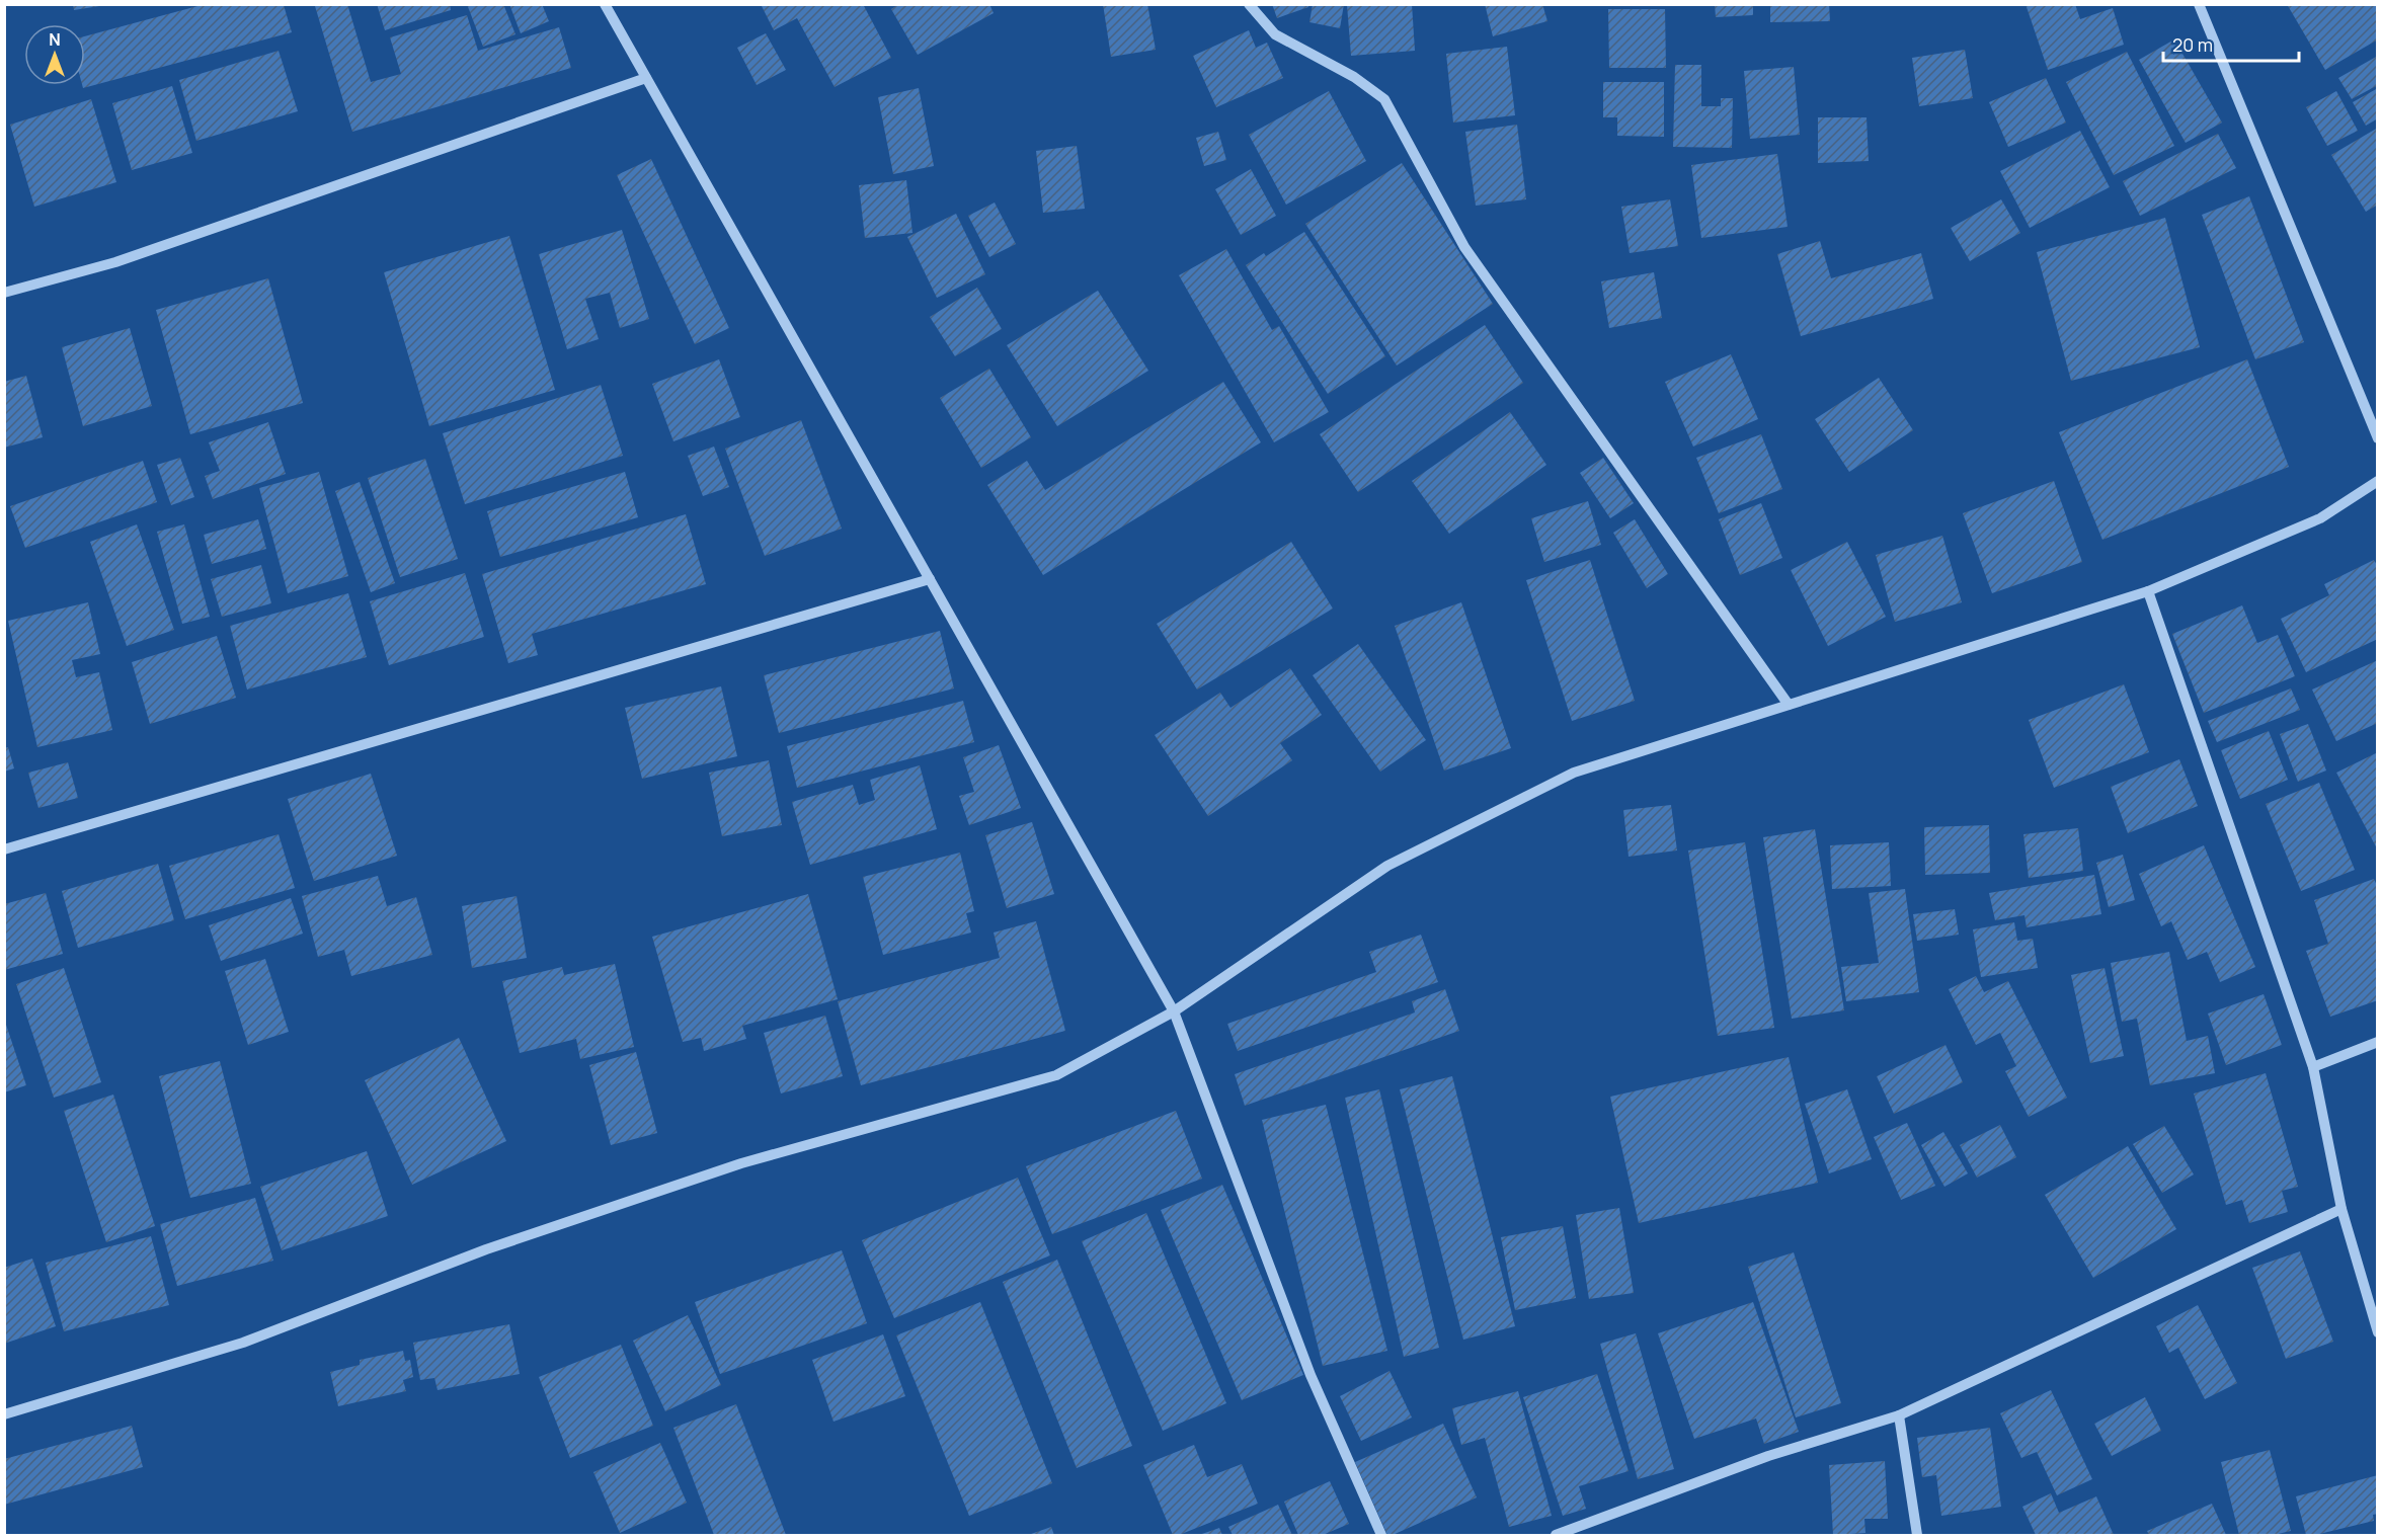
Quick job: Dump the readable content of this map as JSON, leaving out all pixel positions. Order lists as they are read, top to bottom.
{
  "scale_bar": "20 m",
  "north": "top"
}
